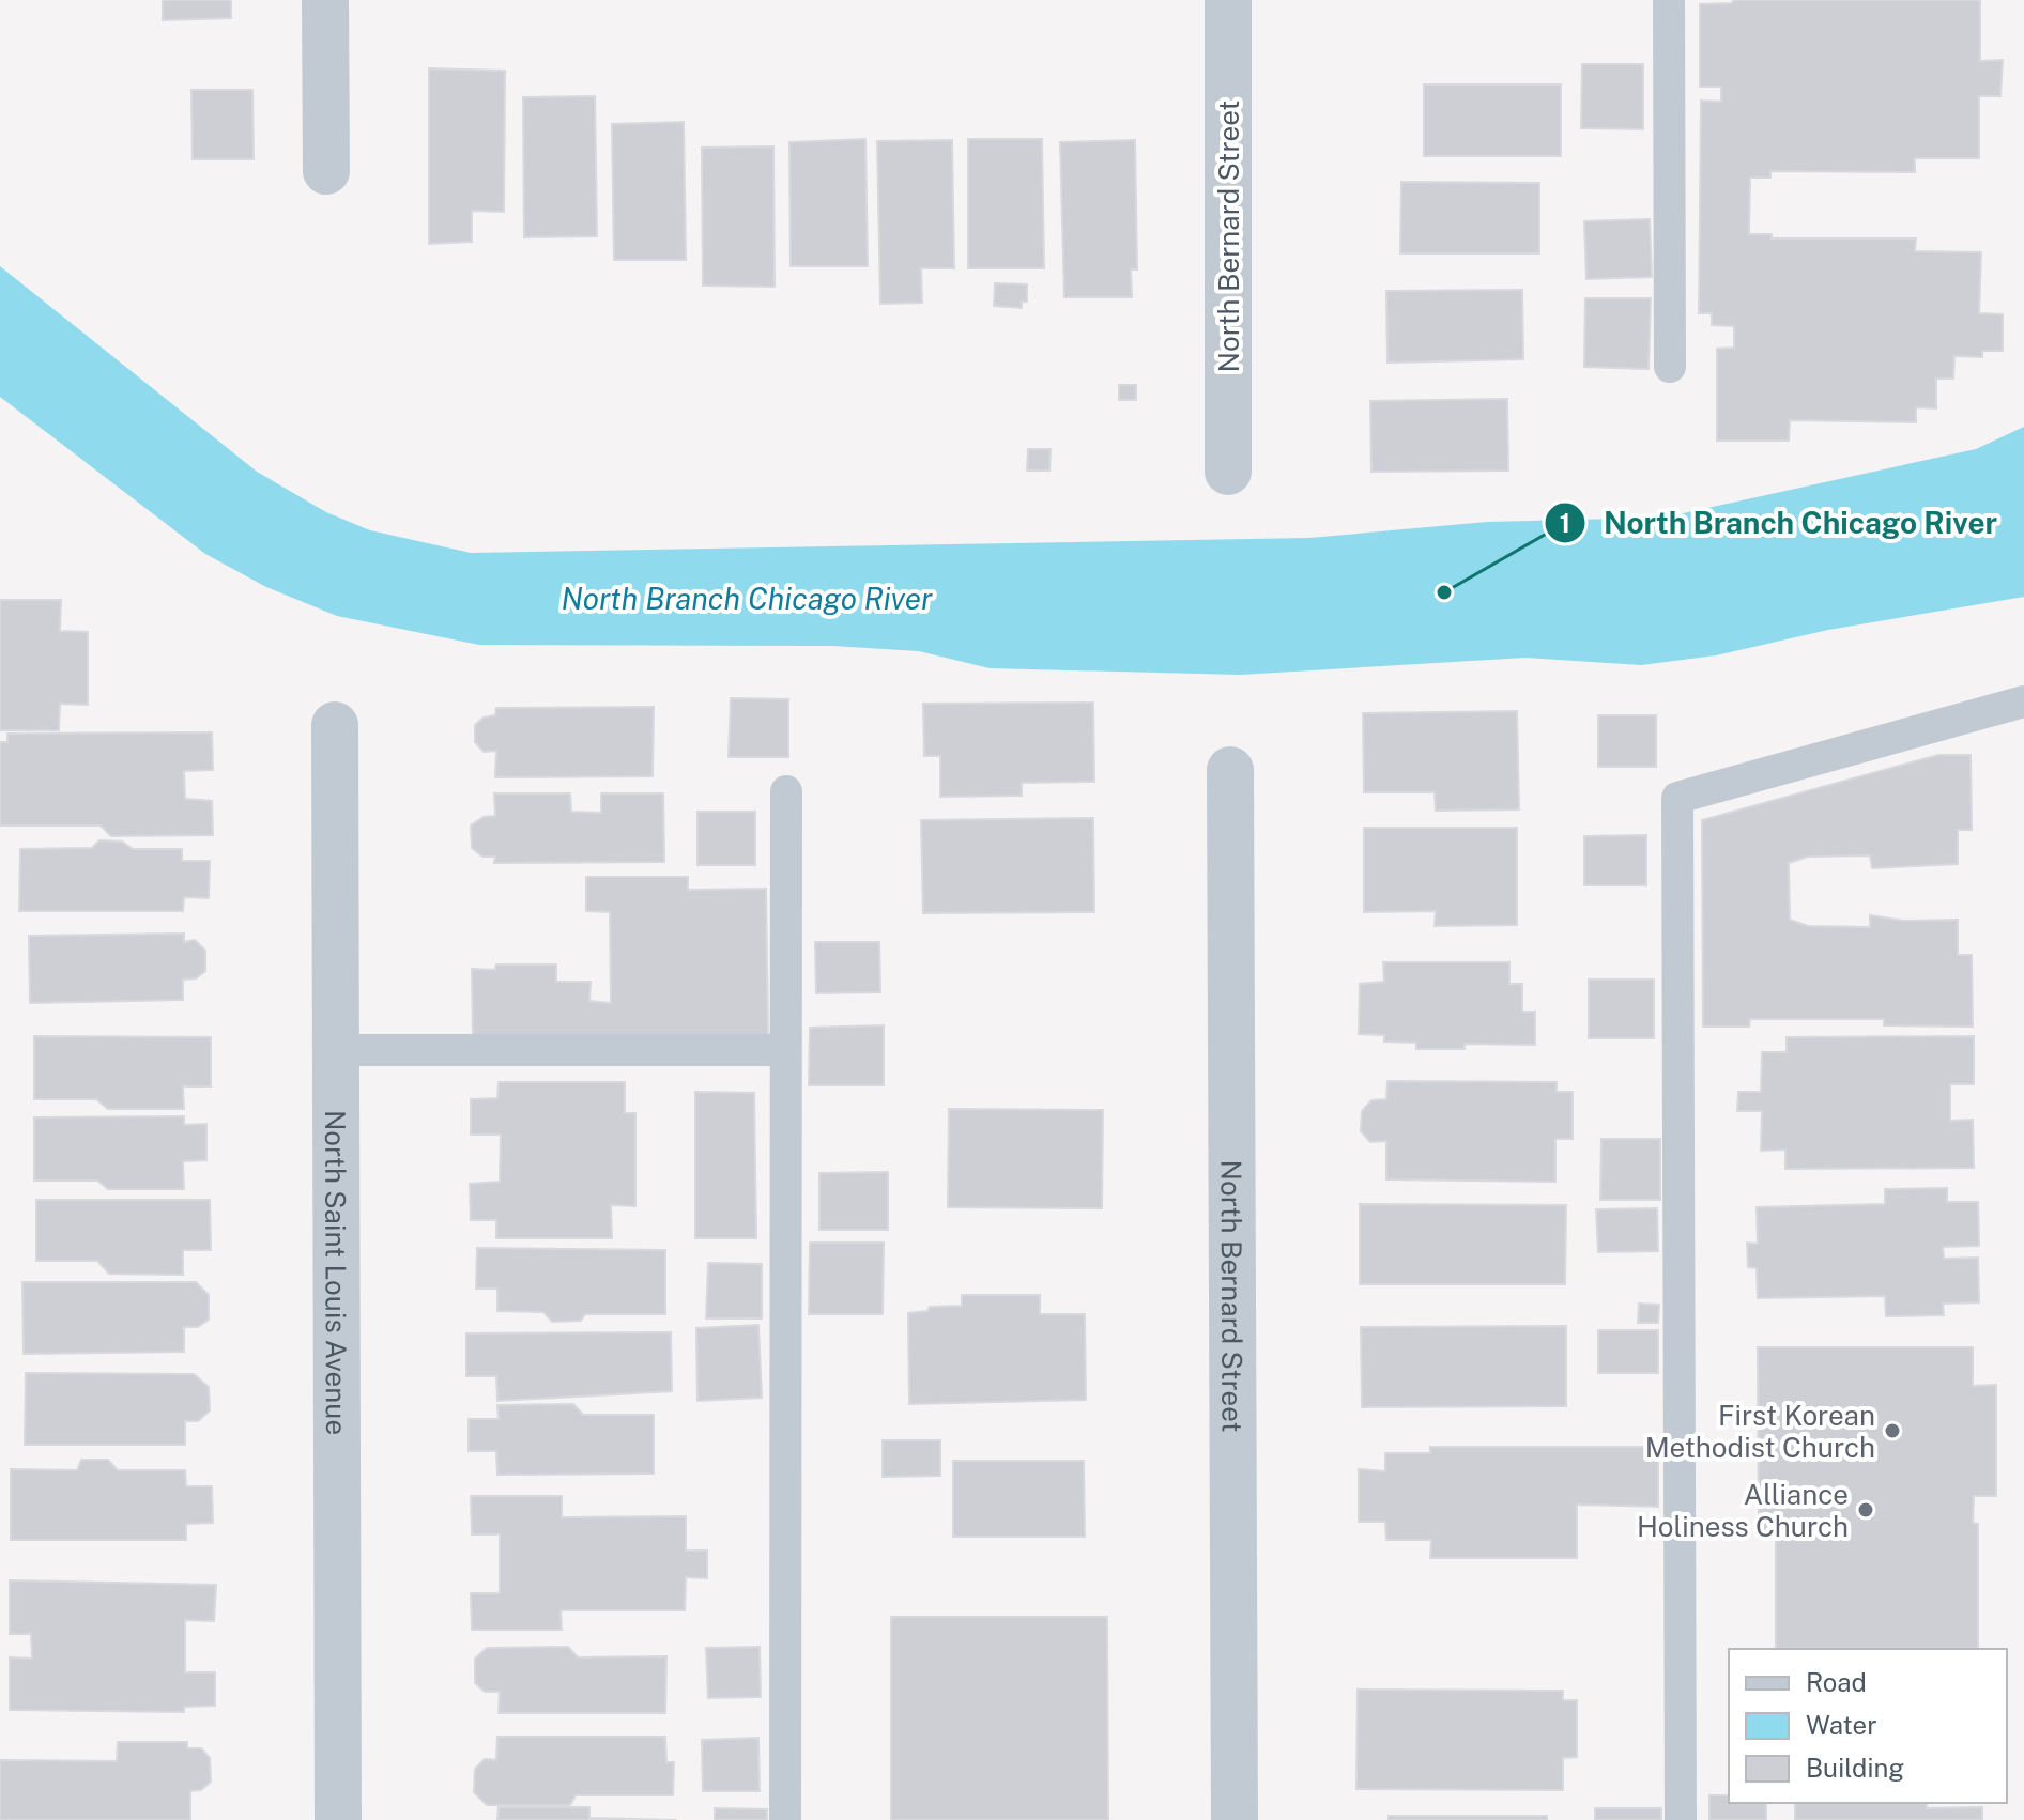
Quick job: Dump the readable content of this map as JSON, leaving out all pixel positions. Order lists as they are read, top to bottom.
{
  "streets": {
    "street": ["North Bernard Street", "North Saint Louis Avenue"]
  },
  "water": ["North Branch Chicago River"],
  "places": ["North Branch Chicago River", "First Korean Methodist Church", "Alliance Holiness Church"],
  "legend": ["Road", "Water", "Building"]
}
